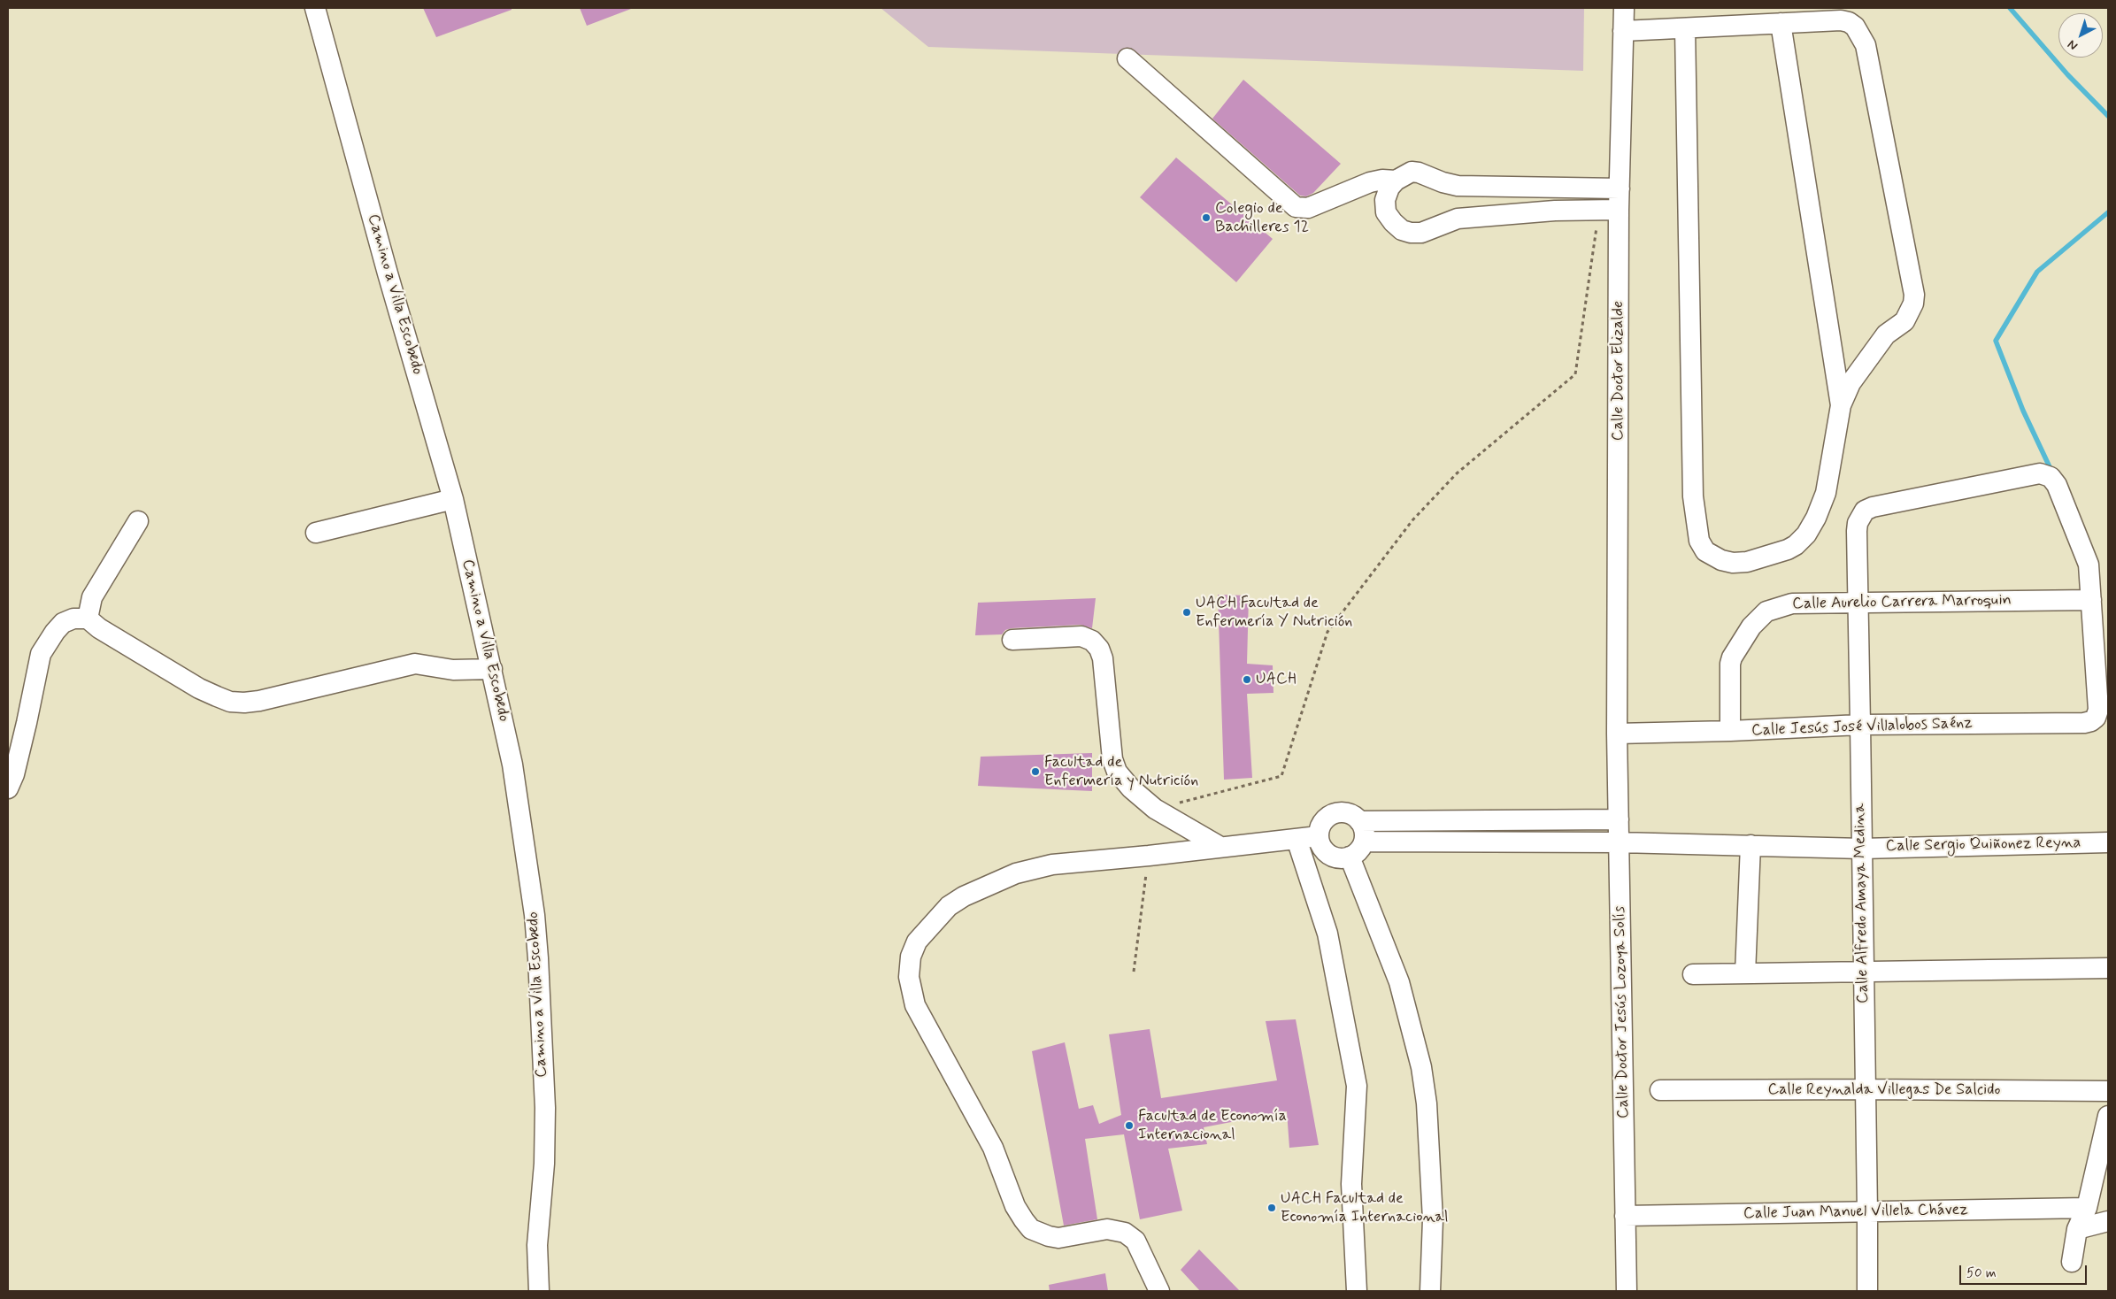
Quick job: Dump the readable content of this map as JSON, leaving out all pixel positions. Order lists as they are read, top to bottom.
{
  "streets": {
    "street": [
      "Camino a Villa Escobedo",
      "Calle Doctor Elizalde",
      "Calle Aurelio Carrera Marroquin",
      "Calle Jesús José Villalobos Saénz",
      "Calle Sergio Quiñonez Reyna",
      "Calle Alfredo Amaya Medina",
      "Calle Doctor Jesús Lozoya Solís",
      "Calle Reynalda Villegas De Salcido",
      "Calle Juan Manuel Villela Chávez"
    ]
  },
  "crossings": [
    ["Calle Doctor Elizalde", "Calle Jesús José Villalobos Saénz"],
    ["Calle Doctor Elizalde", "Calle Doctor Jesús Lozoya Solís"],
    ["Calle Aurelio Carrera Marroquin", "Calle Jesús José Villalobos Saénz"],
    ["Calle Aurelio Carrera Marroquin", "Calle Alfredo Amaya Medina"],
    ["Calle Jesús José Villalobos Saénz", "Calle Alfredo Amaya Medina"],
    ["Calle Jesús José Villalobos Saénz", "Calle Doctor Jesús Lozoya Solís"],
    ["Calle Sergio Quiñonez Reyna", "Calle Alfredo Amaya Medina"],
    ["Calle Sergio Quiñonez Reyna", "Calle Doctor Jesús Lozoya Solís"],
    ["Calle Alfredo Amaya Medina", "Calle Reynalda Villegas De Salcido"],
    ["Calle Alfredo Amaya Medina", "Calle Juan Manuel Villela Chávez"],
    ["Calle Doctor Jesús Lozoya Solís", "Calle Juan Manuel Villela Chávez"]
  ],
  "places": [
    "Colegio de Bachilleres 12",
    "UACH Facultad de Enfermería Y Nutrición",
    "UACH",
    "Facultad de Enfermería y Nutrición",
    "Facultad de Economía Internacional",
    "UACH Facultad de Economía Internacional"
  ],
  "scale_bar": "50 m",
  "north": "bottom left"
}
